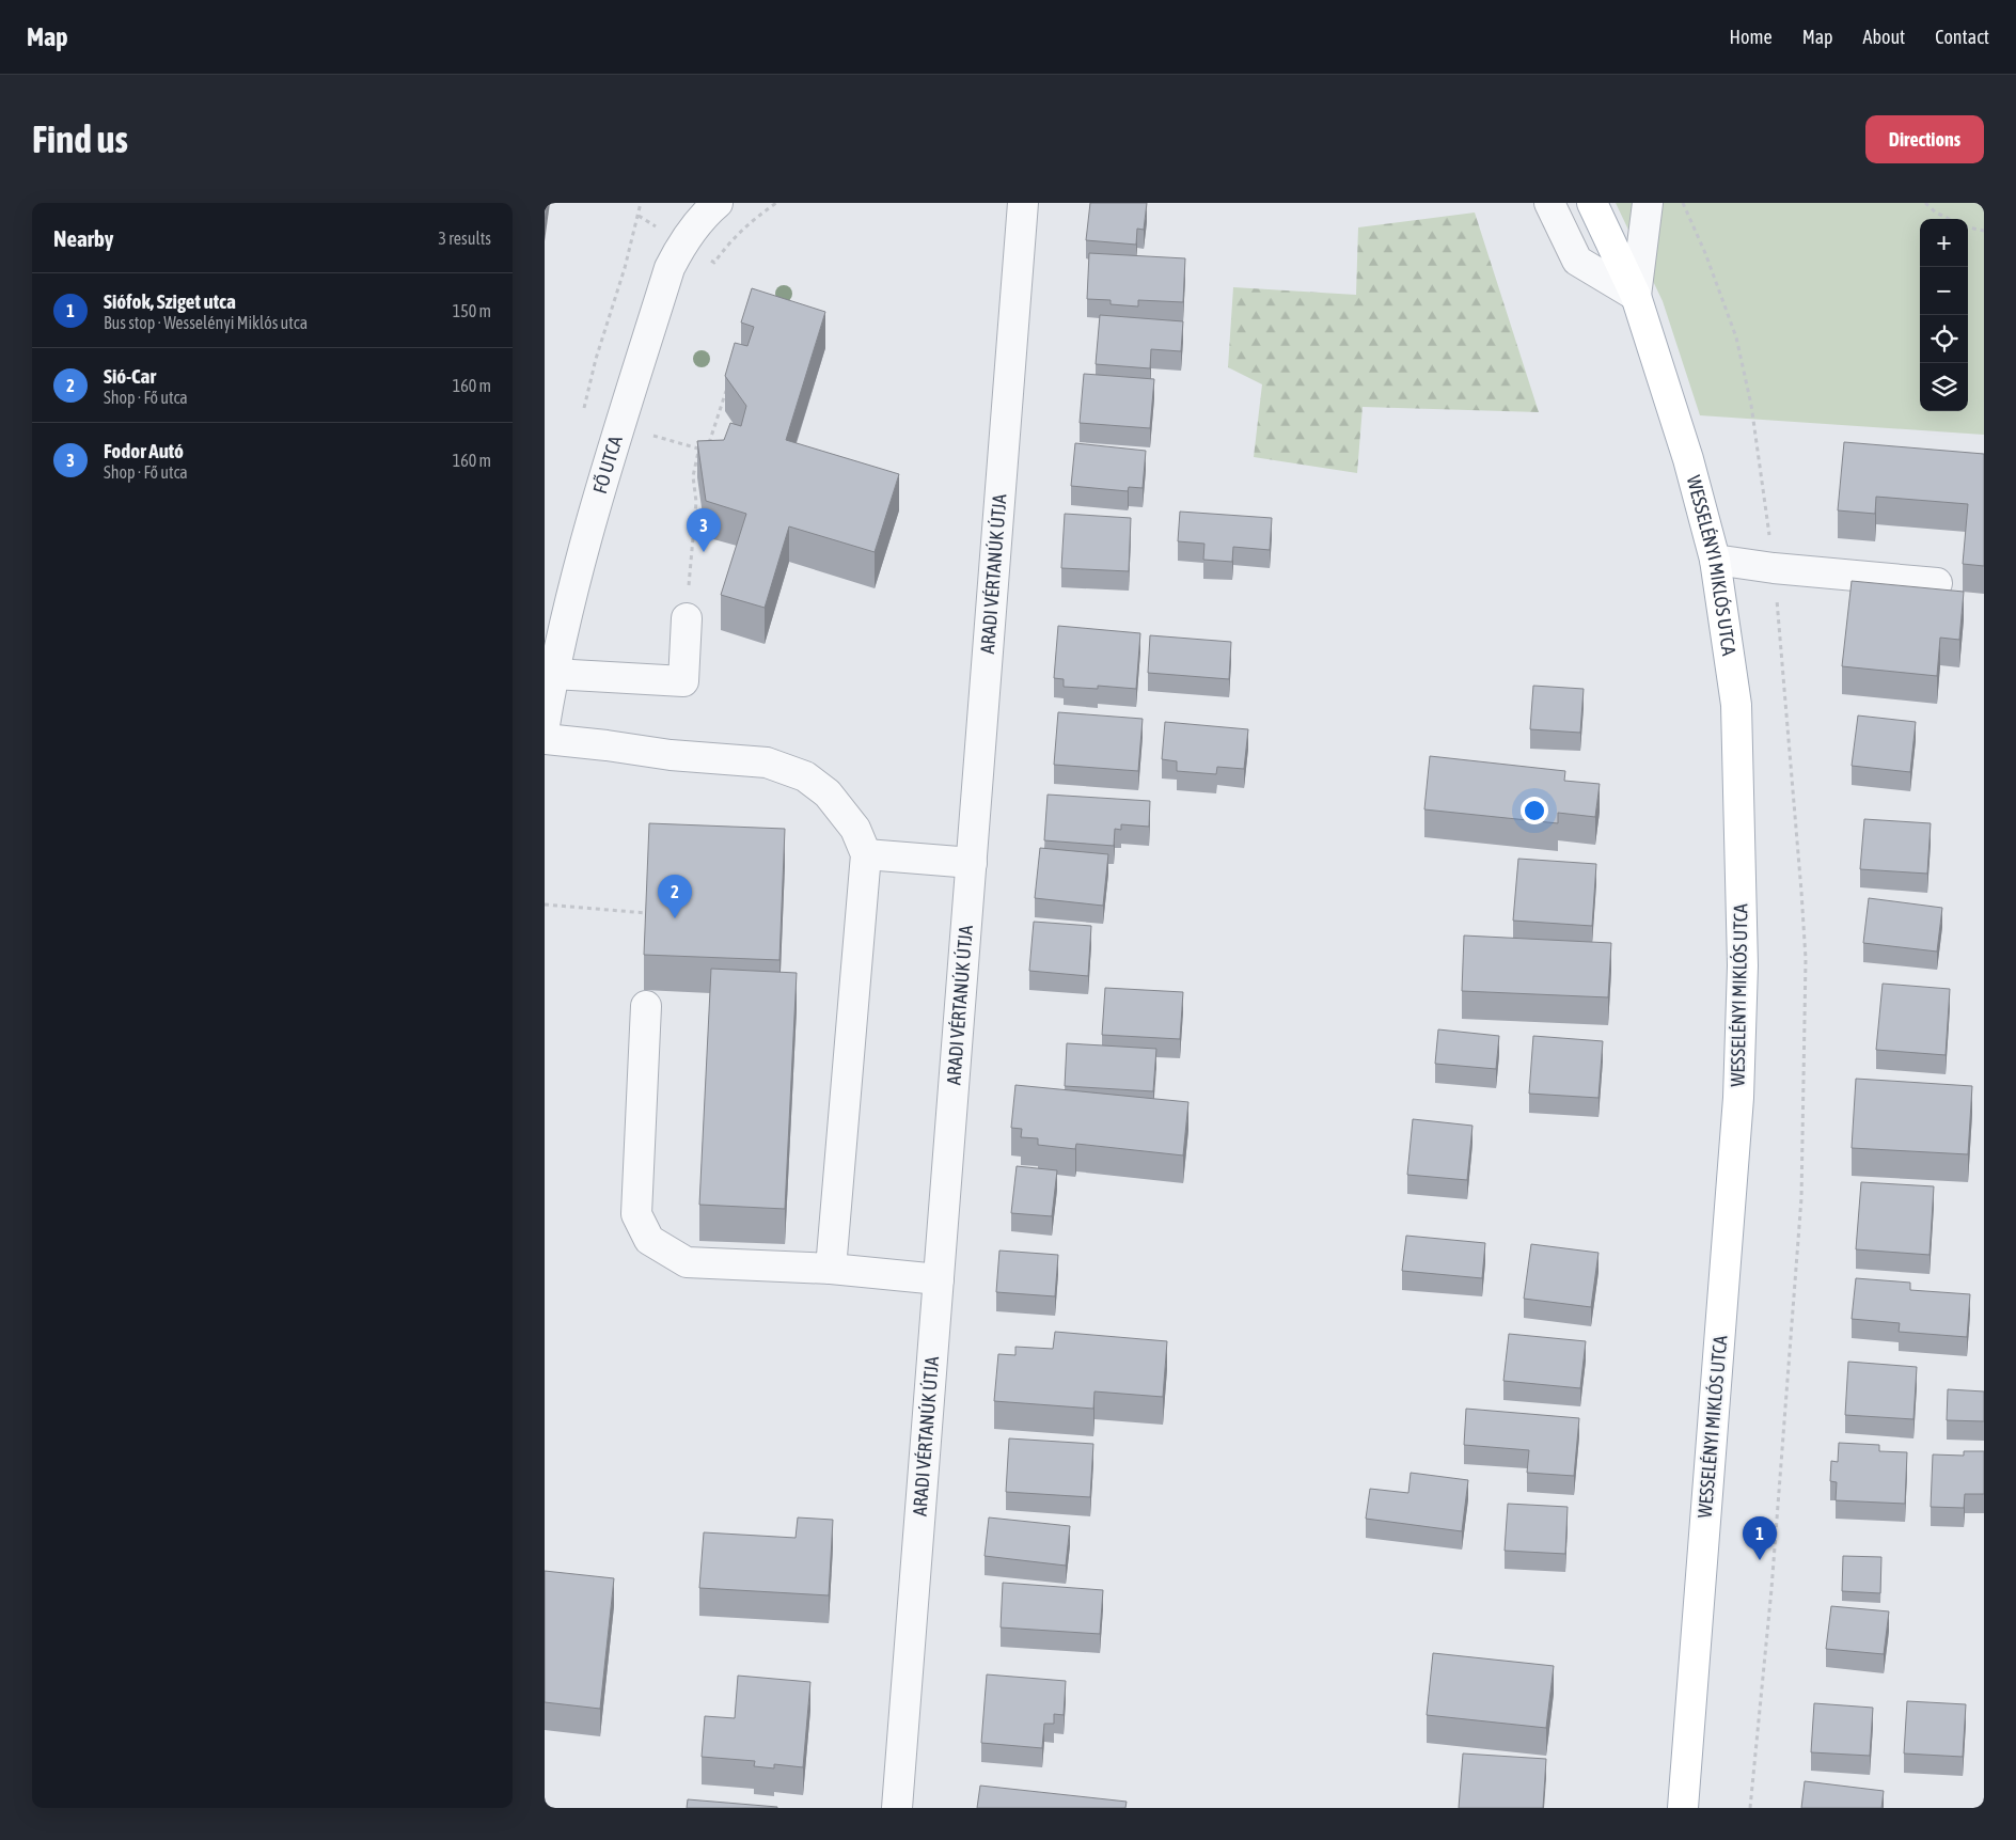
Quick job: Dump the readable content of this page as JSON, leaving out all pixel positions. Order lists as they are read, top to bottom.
{
  "streets": {
    "main road": ["WESSELÉNYI MIKLÓS UTCA"],
    "street": ["FŐ UTCA", "ARADI VÉRTANÚK ÚTJA"]
  },
  "page": {
    "header": "Map",
    "nav": [
      "Home",
      "Map",
      "About",
      "Contact"
    ],
    "buttons": "Directions",
    "title": "Find us",
    "heading": ["Nearby", "3 results"],
    "map_buttons": ["+", "−"],
    "list": [
      {
        "mark": "1",
        "name": "Siófok, Sziget utca",
        "note": "Bus stop · Wesselényi Miklós utca",
        "value": "150 m"
      },
      {
        "mark": "2",
        "name": "Sió-Car",
        "note": "Shop · Fő utca",
        "value": "160 m"
      },
      {
        "mark": "3",
        "name": "Fodor Autó",
        "note": "Shop · Fő utca",
        "value": "160 m"
      }
    ],
    "pins": ["3", "2", "1"]
  }
}
